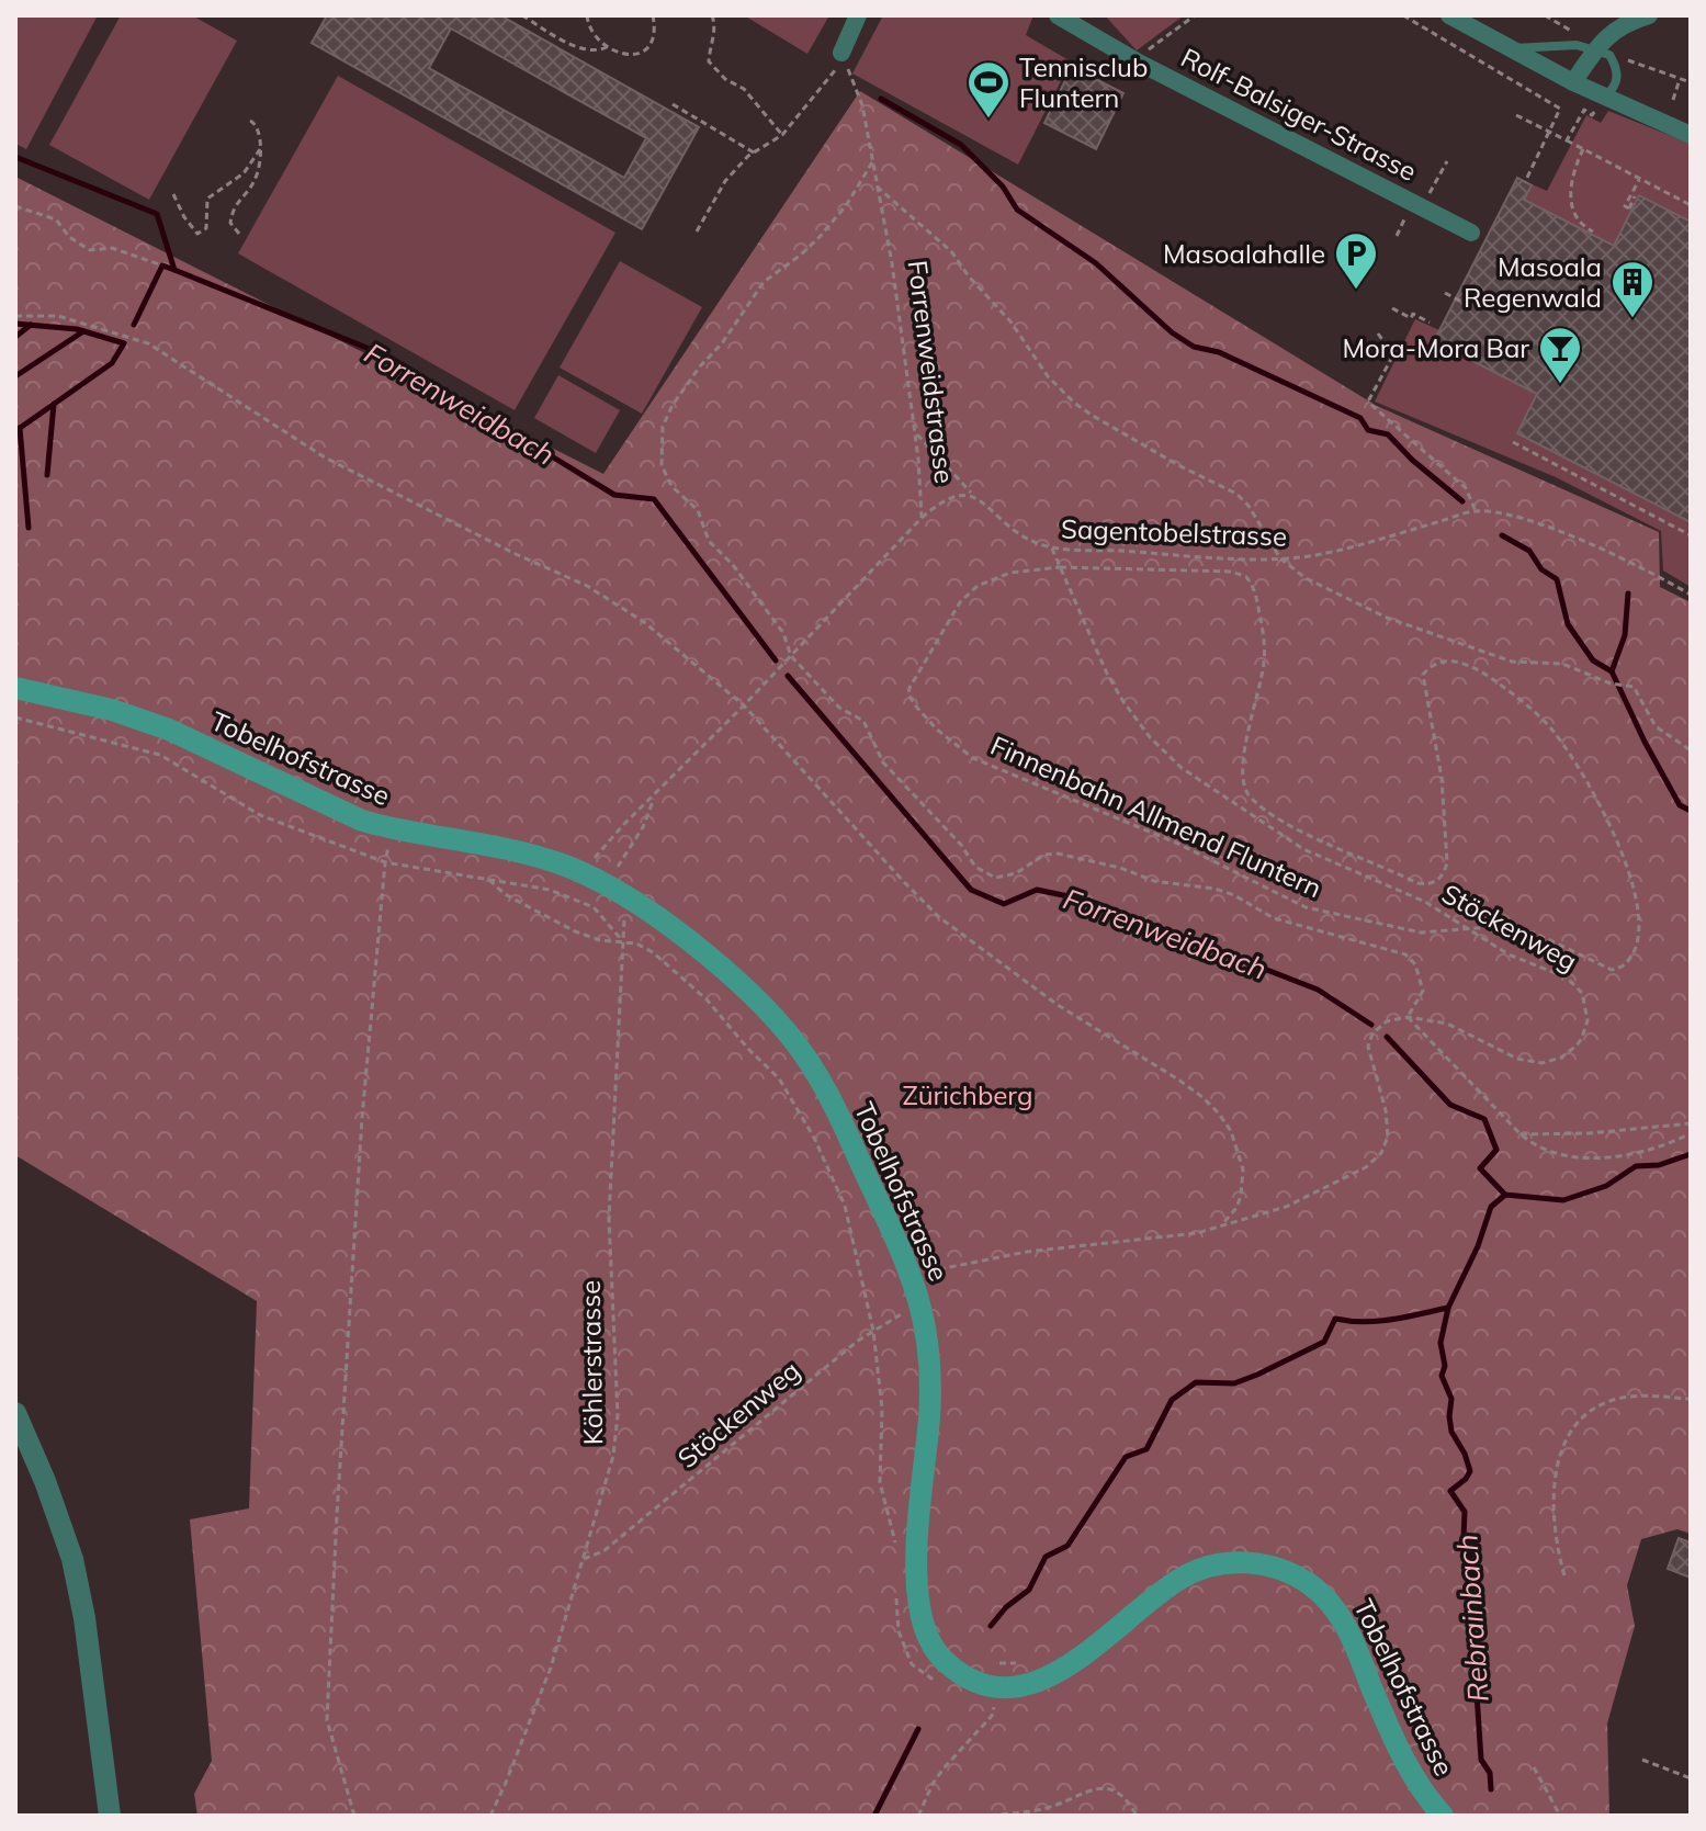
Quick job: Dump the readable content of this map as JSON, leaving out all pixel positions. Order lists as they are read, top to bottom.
{
  "streets": {
    "main road": ["Tobelhofstrasse"],
    "street": ["Rolf-Balsiger-Strasse"],
    "path": [
      "Forrenweidstrasse",
      "Sagentobelstrasse",
      "Finnenbahn Allmend Fluntern",
      "Stöckenweg",
      "Köhlerstrasse"
    ]
  },
  "crossings": [
    ["Forrenweidstrasse", "Sagentobelstrasse"],
    ["Forrenweidstrasse", "Tobelhofstrasse"],
    ["Sagentobelstrasse", "Stöckenweg"],
    ["Tobelhofstrasse", "Stöckenweg"],
    ["Finnenbahn Allmend Fluntern", "Stöckenweg"],
    ["Stöckenweg", "Köhlerstrasse"]
  ],
  "water": ["Forrenweidbach", "Rebrainbach"],
  "parks": ["Zürichberg"],
  "places": {
    "sports": ["Tennisclub Fluntern"],
    "parking": ["Masoalahalle"],
    "building": ["Masoala Regenwald"],
    "bar": ["Mora-Mora Bar"]
  }
}
